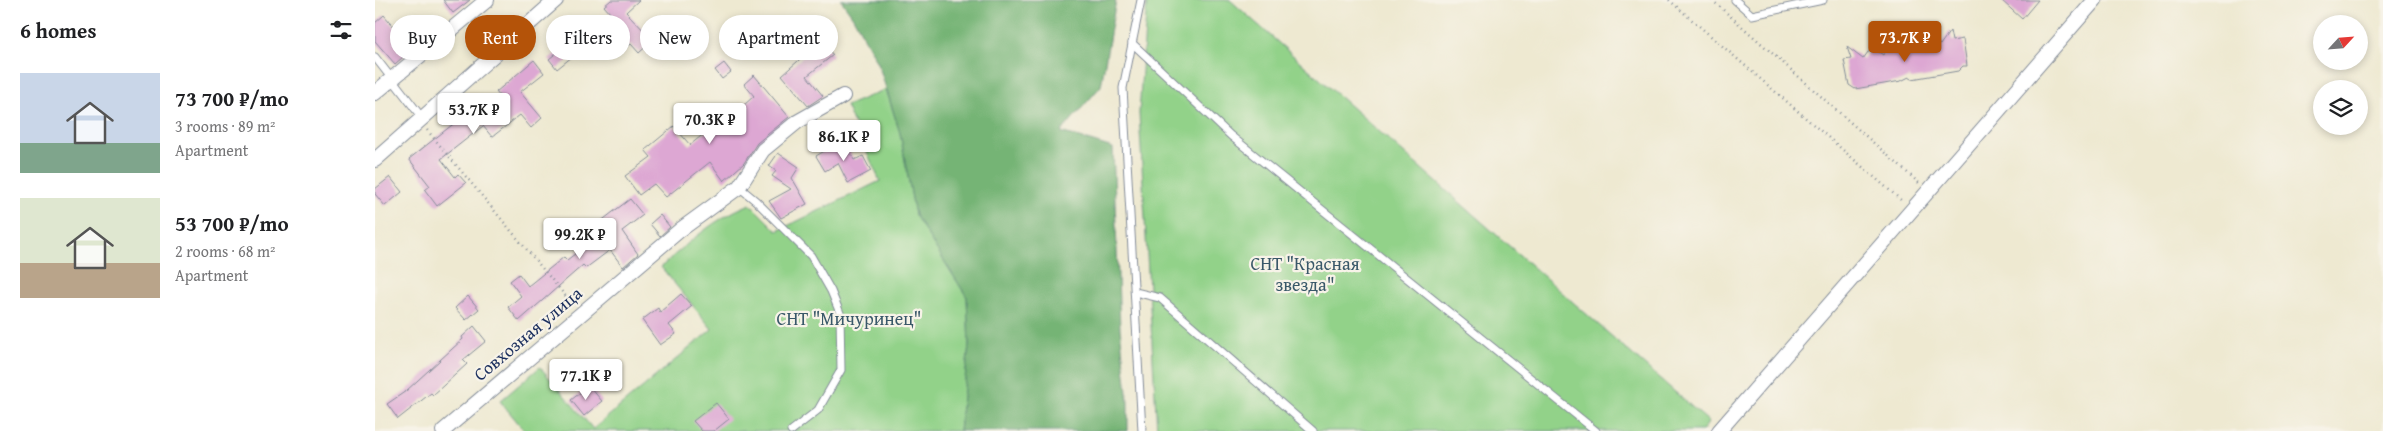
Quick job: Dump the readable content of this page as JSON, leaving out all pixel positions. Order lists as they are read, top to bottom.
{
  "streets": {
    "street": ["Совхозная улица"]
  },
  "parks": ["СНТ \"Красная звезда\"", "СНТ \"Мичуринец\""],
  "north": "top right",
  "page": {
    "heading": "6 homes",
    "chip": [
      "Buy",
      "Rent",
      "Filters",
      "New",
      "Apartment"
    ],
    "price": [
      "73.7K ₽",
      "53.7K ₽",
      "70.3K ₽",
      "86.1K ₽",
      "99.2K ₽",
      "77.1K ₽"
    ],
    "list": [
      {
        "name": "73 700 ₽/mo",
        "note": "3 rooms · 89 m² · Apartment"
      },
      {
        "name": "53 700 ₽/mo",
        "note": "2 rooms · 68 m² · Apartment"
      }
    ]
  }
}
